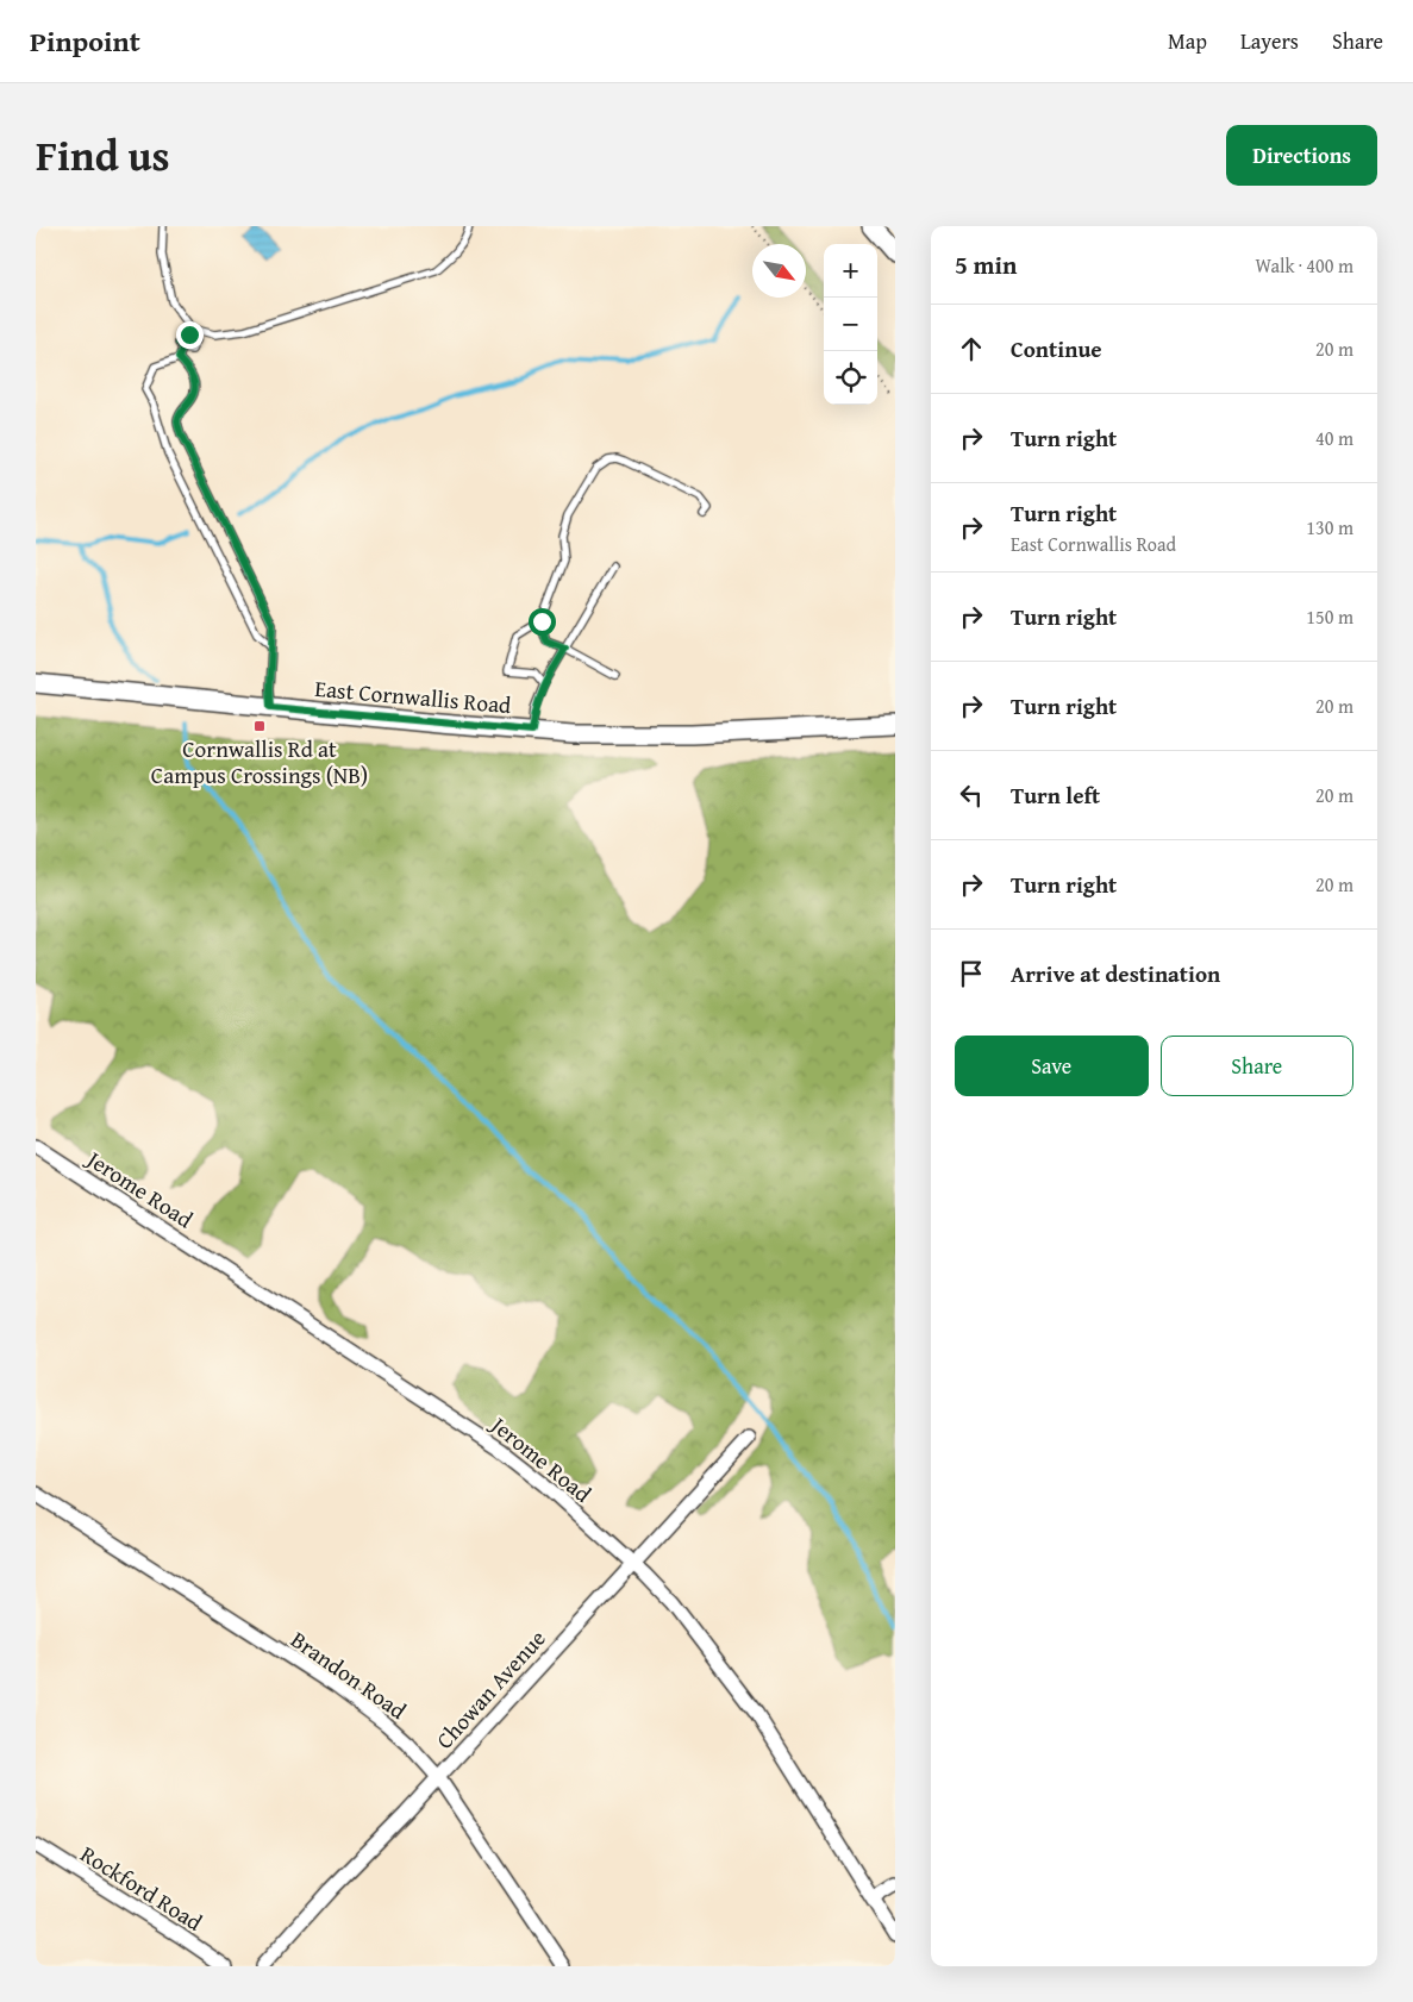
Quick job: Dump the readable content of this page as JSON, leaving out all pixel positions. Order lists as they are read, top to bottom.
{
  "streets": {
    "street": [
      "East Cornwallis Road",
      "Jerome Road",
      "Brandon Road",
      "Chowan Avenue",
      "Rockford Road"
    ]
  },
  "crossings": [
    ["Jerome Road", "Chowan Avenue"],
    ["Brandon Road", "Chowan Avenue"]
  ],
  "places": {
    "transit": ["Cornwallis Rd at Campus Crossings (NB)"]
  },
  "north": "bottom right",
  "page": {
    "header": "Pinpoint",
    "nav": ["Map", "Layers", "Share"],
    "title": "Find us",
    "buttons": [
      "Directions",
      ["Save", "Share"]
    ],
    "heading": ["5 min", "Walk · 400 m"],
    "map_buttons": ["+", "−"],
    "list": [
      ["Continue", "20 m"],
      ["Turn right", "40 m"],
      ["Turn right", "East Cornwallis Road", "130 m"],
      ["Turn right", "150 m"],
      ["Turn right", "20 m"],
      ["Turn left", "20 m"],
      ["Turn right", "20 m"],
      "Arrive at destination"
    ]
  }
}
